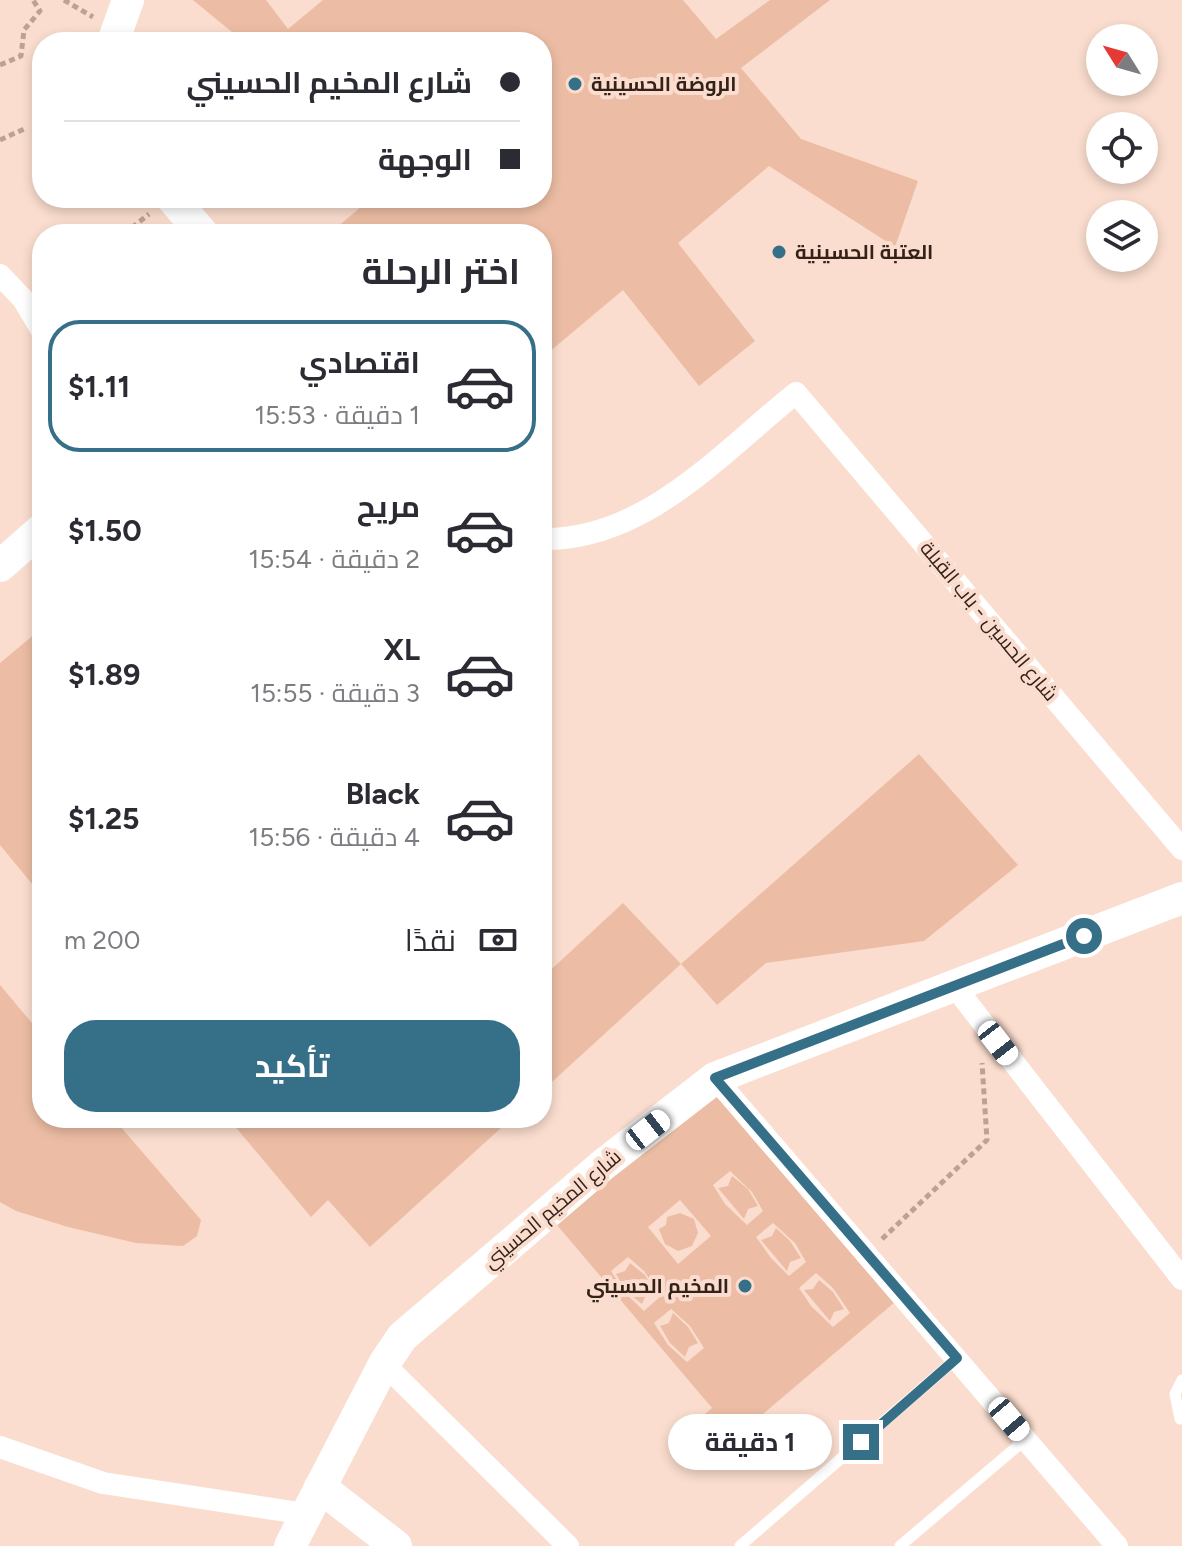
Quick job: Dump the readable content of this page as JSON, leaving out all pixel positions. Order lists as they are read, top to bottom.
{
  "streets": {
    "main road": ["شارع المخيم الحسيني"],
    "street": ["شارع الحسين - باب القبلة"]
  },
  "places": ["الروضة الحسينية", "العتبة الحسينية", "المخيم الحسيني"],
  "north": "top left",
  "page": {
    "banner": ["شارع المخيم الحسيني", "الوجهة"],
    "heading": "اختر الرحلة",
    "list": [
      {
        "name": "اقتصادي",
        "note": "1 دقيقة · 15:53",
        "value": "$1.11"
      },
      {
        "name": "مريح",
        "note": "2 دقيقة · 15:54",
        "value": "$1.50"
      },
      {
        "name": "XL",
        "note": "3 دقيقة · 15:55",
        "value": "$1.89"
      },
      {
        "name": "Black",
        "note": "4 دقيقة · 15:56",
        "value": "$1.25"
      }
    ],
    "pay": ["نقدًا", "200 m"],
    "buttons": "تأكيد",
    "bubble": "1 دقيقة"
  }
}
